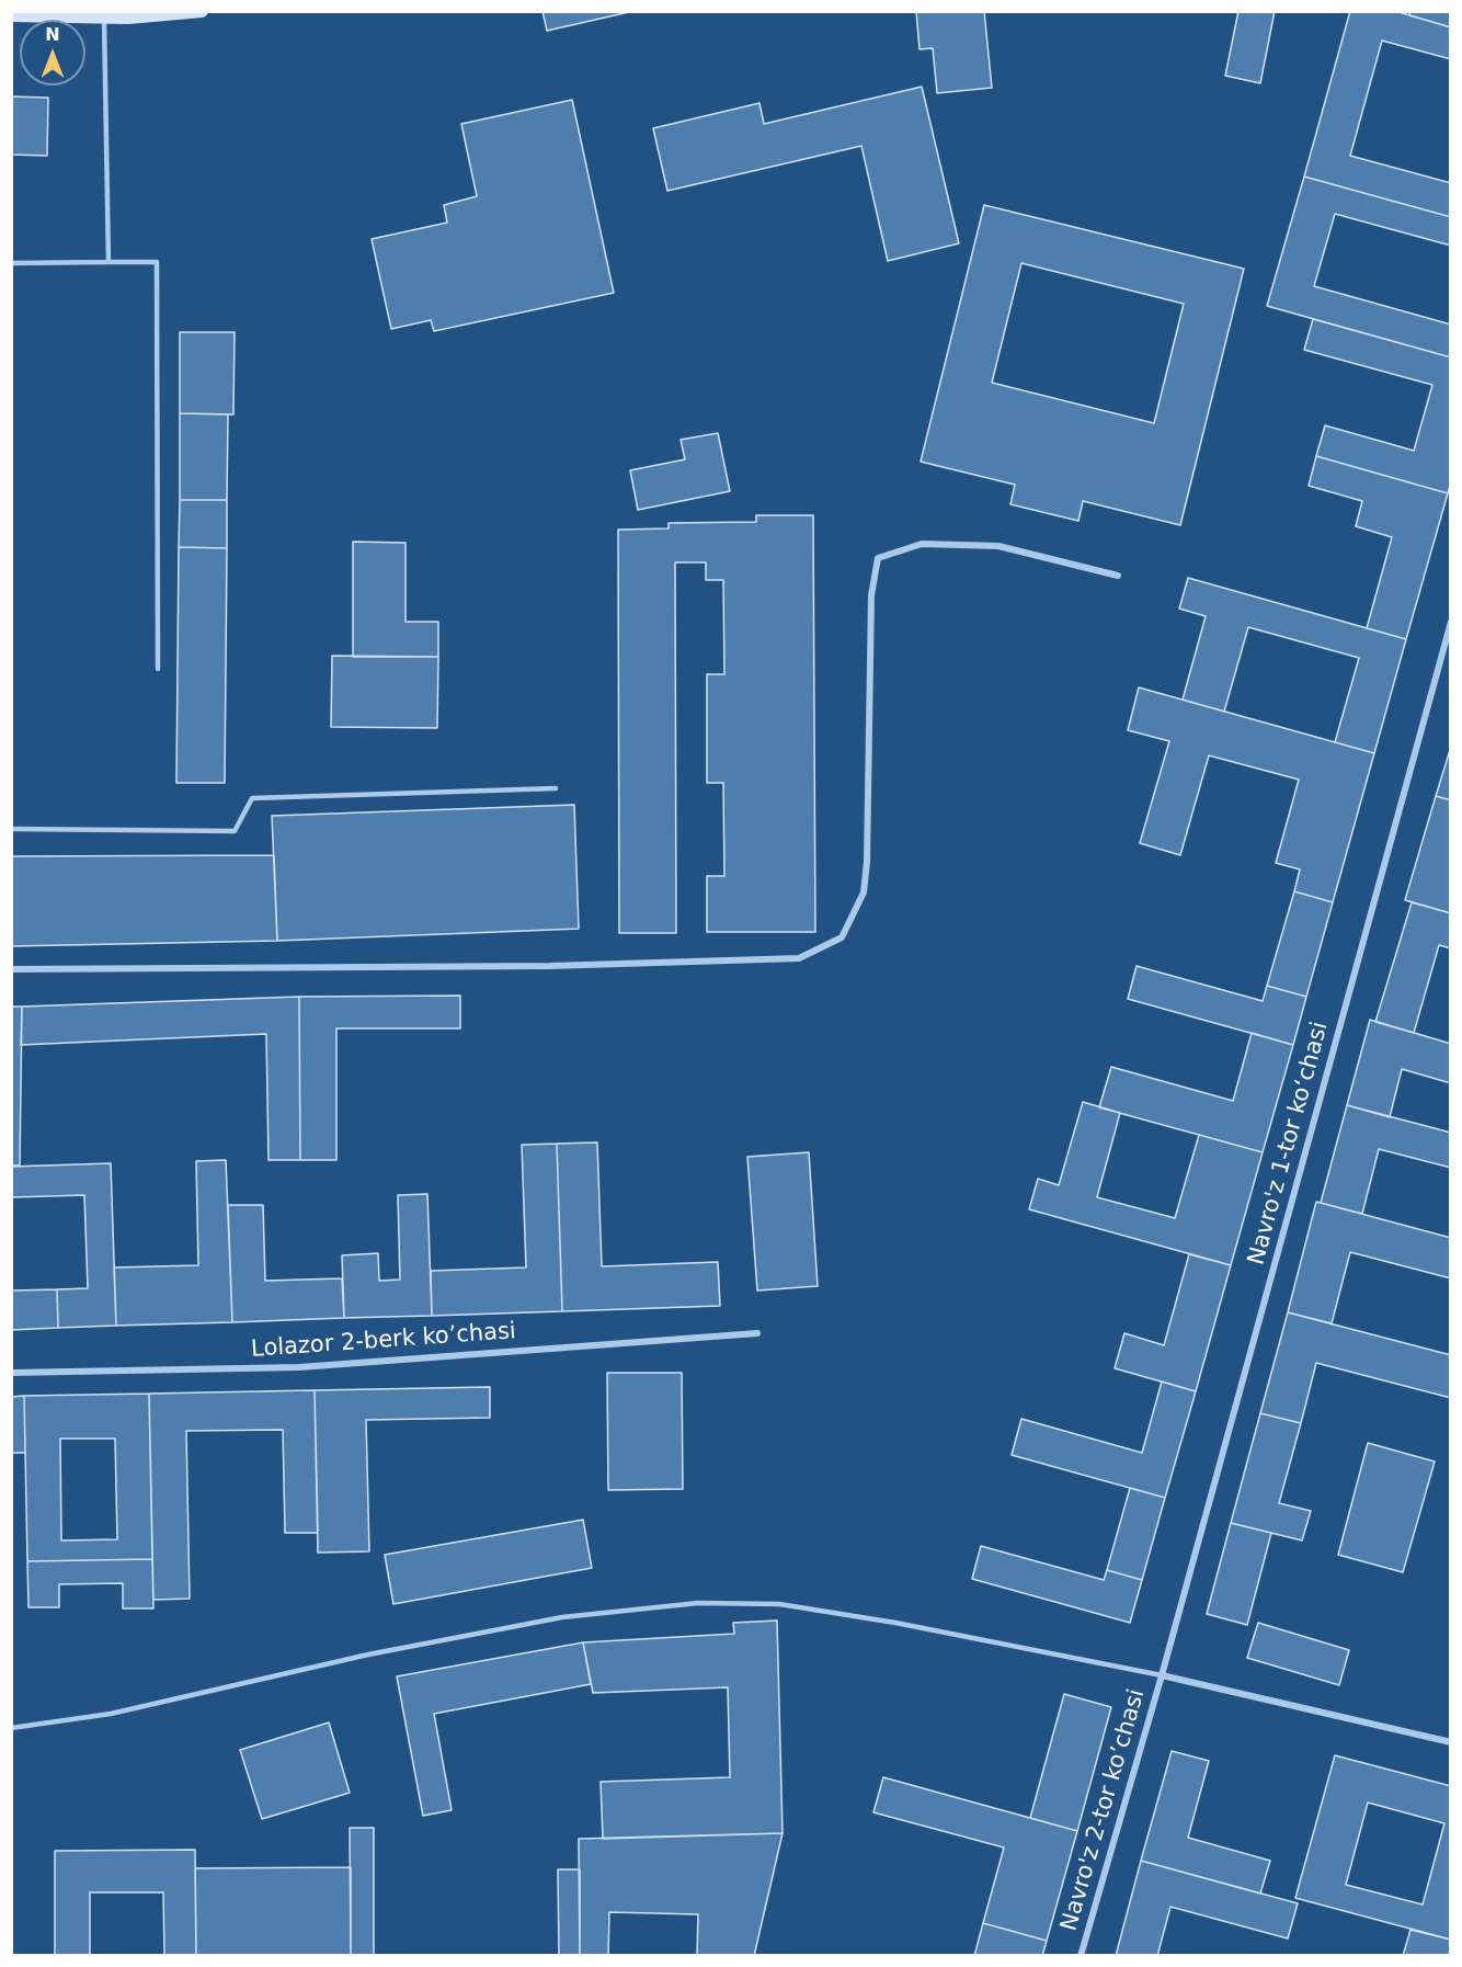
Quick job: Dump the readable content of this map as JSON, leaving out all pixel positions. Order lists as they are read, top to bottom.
{
  "streets": {
    "street": ["Lolazor 2-berk koʼchasi"]
  },
  "north": "top"
}
